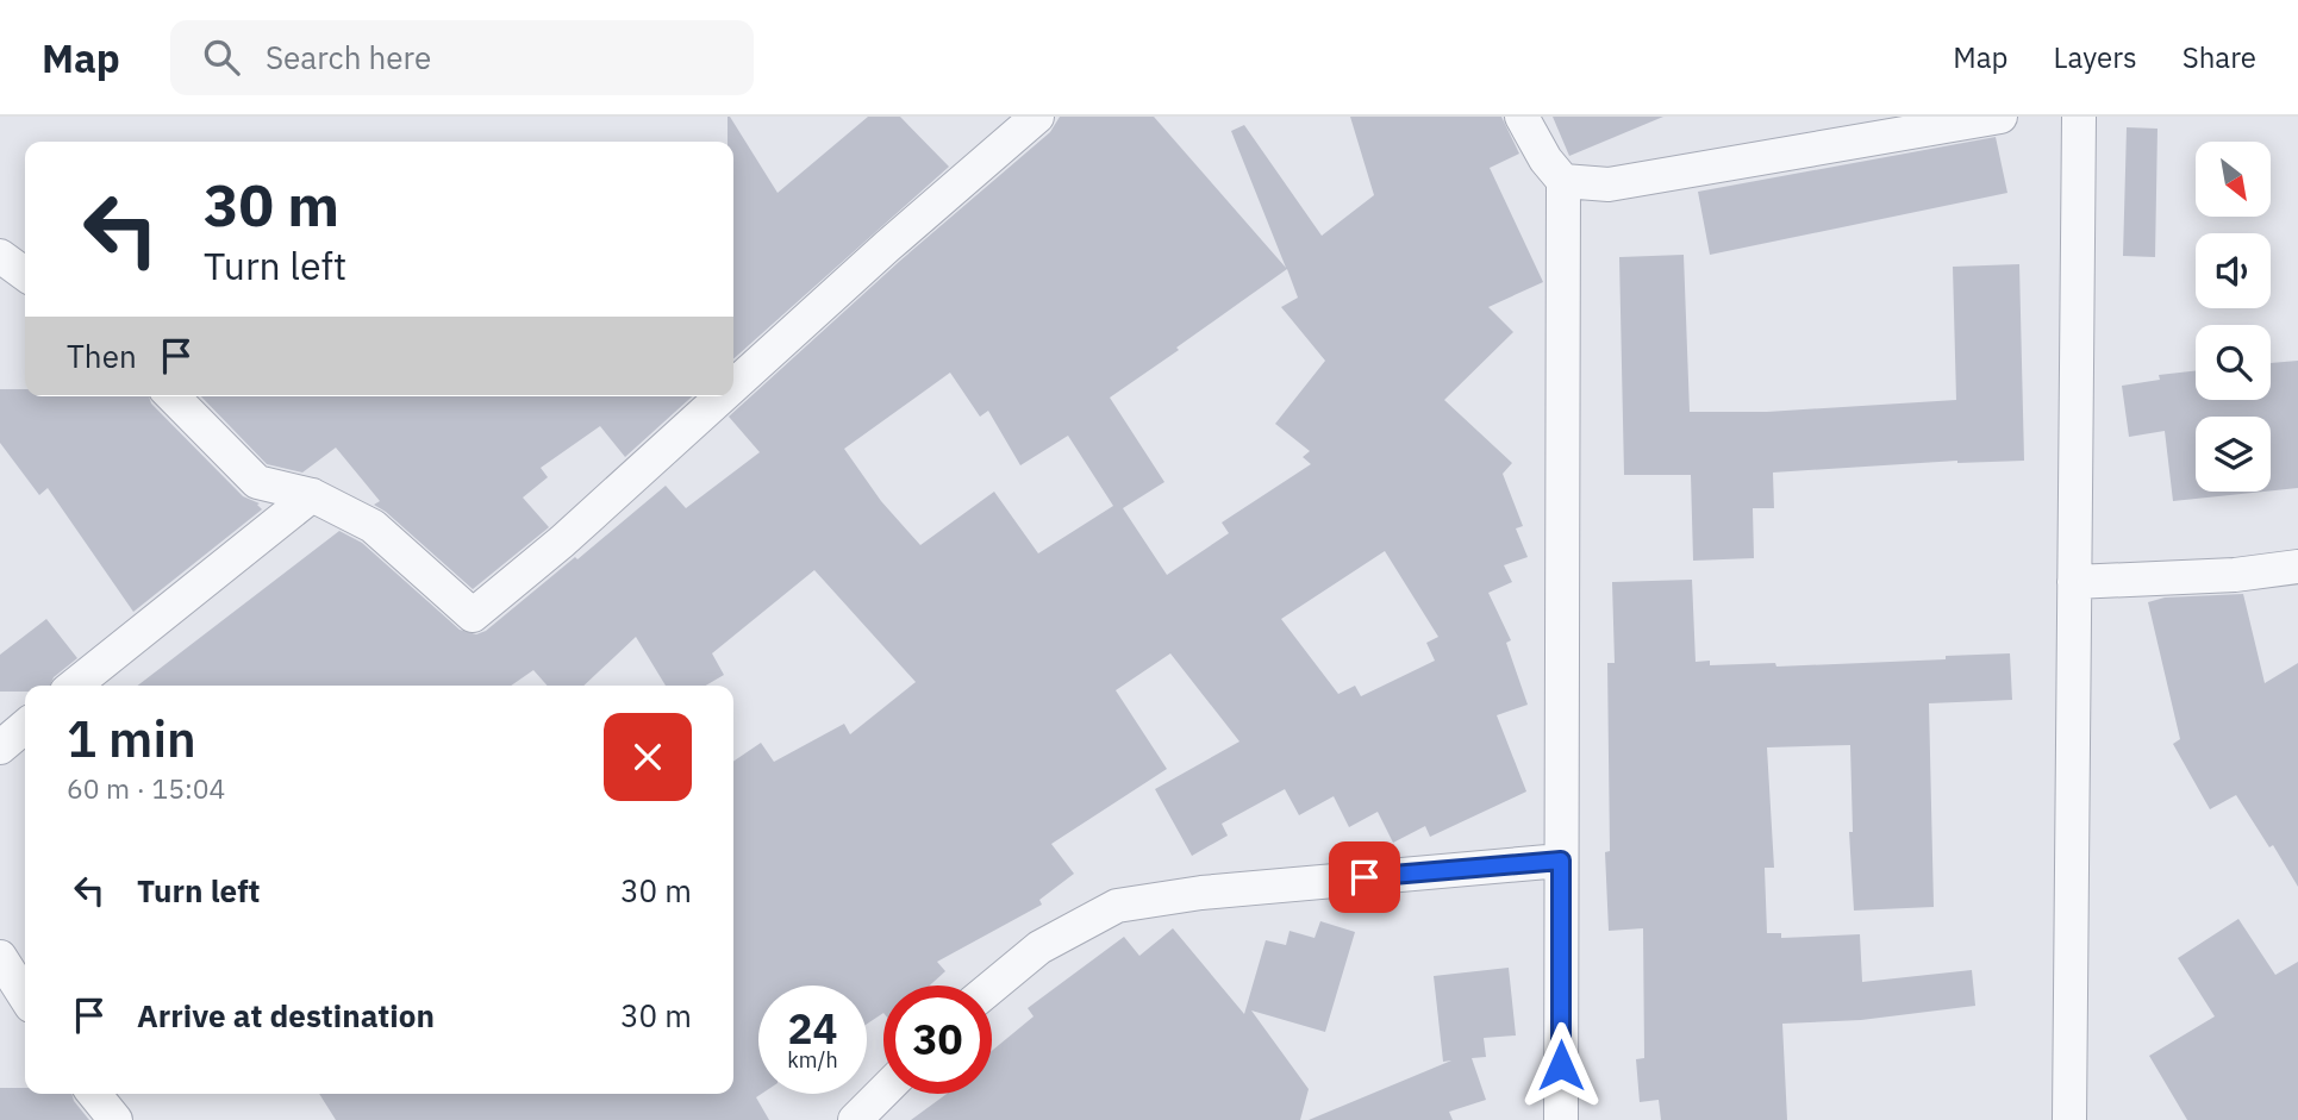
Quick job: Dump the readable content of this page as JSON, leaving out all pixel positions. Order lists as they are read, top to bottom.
{
  "north": "bottom right",
  "page": {
    "header": "Map",
    "search": "Search here",
    "nav": ["Map", "Layers", "Share"],
    "turn": ["30 m", "Turn left"],
    "then": "Then",
    "heading": ["1 min", "60 m · 15:04"],
    "list": [
      {
        "name": "Turn left",
        "value": "30 m"
      },
      {
        "name": "Arrive at destination",
        "value": "30 m"
      }
    ],
    "speed": "24 km/h",
    "limit": "30"
  }
}
